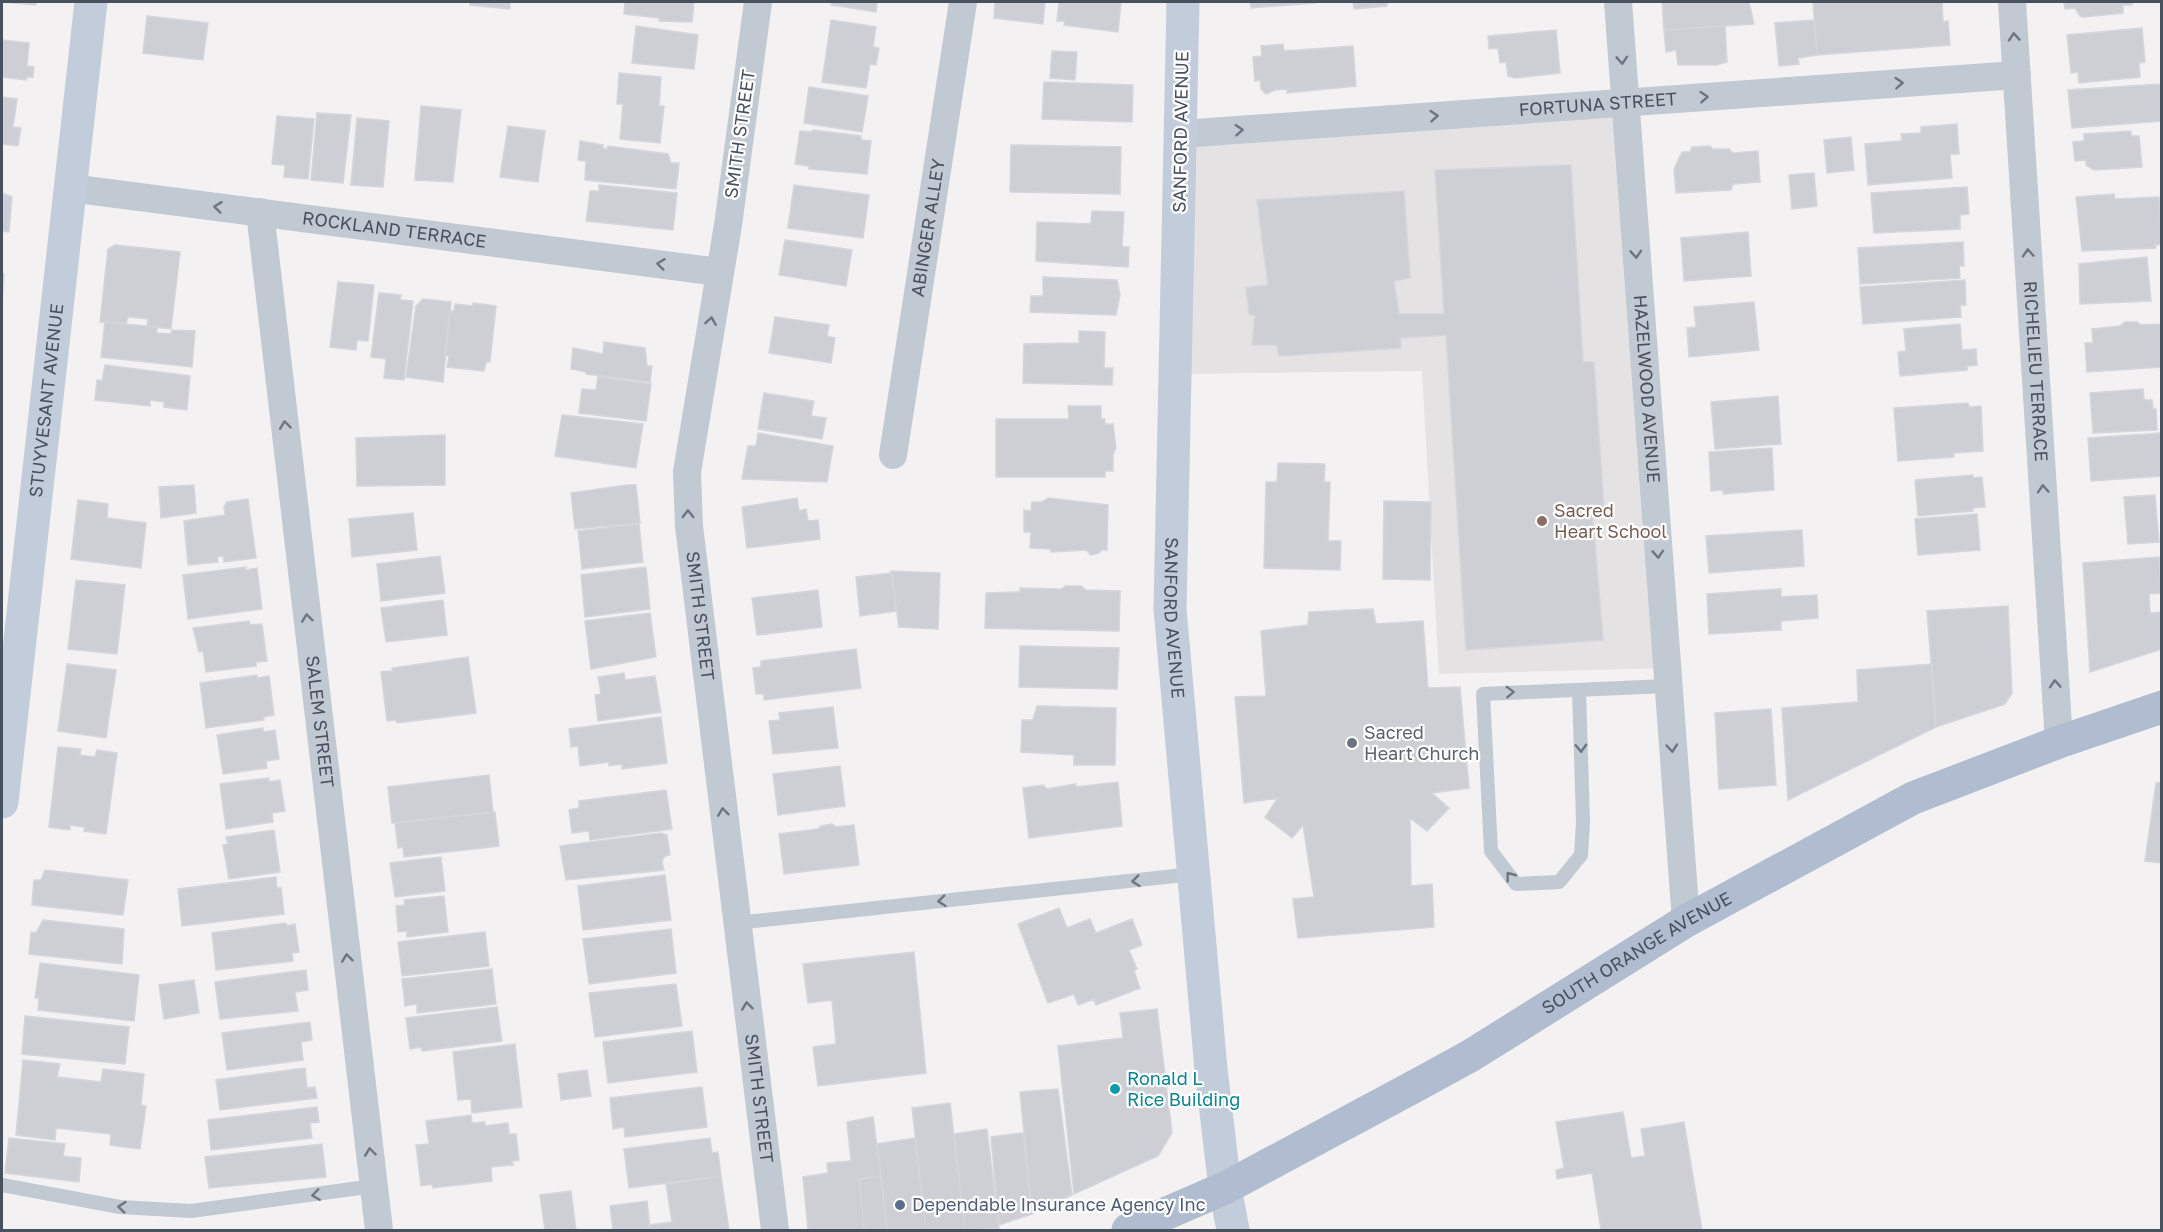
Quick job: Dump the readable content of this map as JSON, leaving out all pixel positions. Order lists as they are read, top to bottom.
{
  "streets": {
    "main road": ["SANFORD AVENUE", "STUYVESANT AVENUE", "SOUTH ORANGE AVENUE"],
    "street": [
      "FORTUNA STREET",
      "SMITH STREET",
      "ABINGER ALLEY",
      "ROCKLAND TERRACE",
      "RICHELIEU TERRACE",
      "HAZELWOOD AVENUE",
      "SALEM STREET"
    ]
  },
  "crossings": [
    ["FORTUNA STREET", "SANFORD AVENUE"],
    ["FORTUNA STREET", "RICHELIEU TERRACE"],
    ["FORTUNA STREET", "HAZELWOOD AVENUE"],
    ["SANFORD AVENUE", "SOUTH ORANGE AVENUE"],
    ["SMITH STREET", "ROCKLAND TERRACE"],
    ["ROCKLAND TERRACE", "STUYVESANT AVENUE"],
    ["ROCKLAND TERRACE", "SALEM STREET"],
    ["RICHELIEU TERRACE", "SOUTH ORANGE AVENUE"],
    ["HAZELWOOD AVENUE", "SOUTH ORANGE AVENUE"]
  ],
  "one_way": [
    "FORTUNA STREET",
    "SMITH STREET",
    "ROCKLAND TERRACE",
    "RICHELIEU TERRACE",
    "HAZELWOOD AVENUE",
    "SALEM STREET"
  ],
  "places": [
    "Sacred Heart School",
    "Sacred Heart Church",
    "Ronald L Rice Building",
    "Dependable Insurance Agency Inc"
  ]
}
